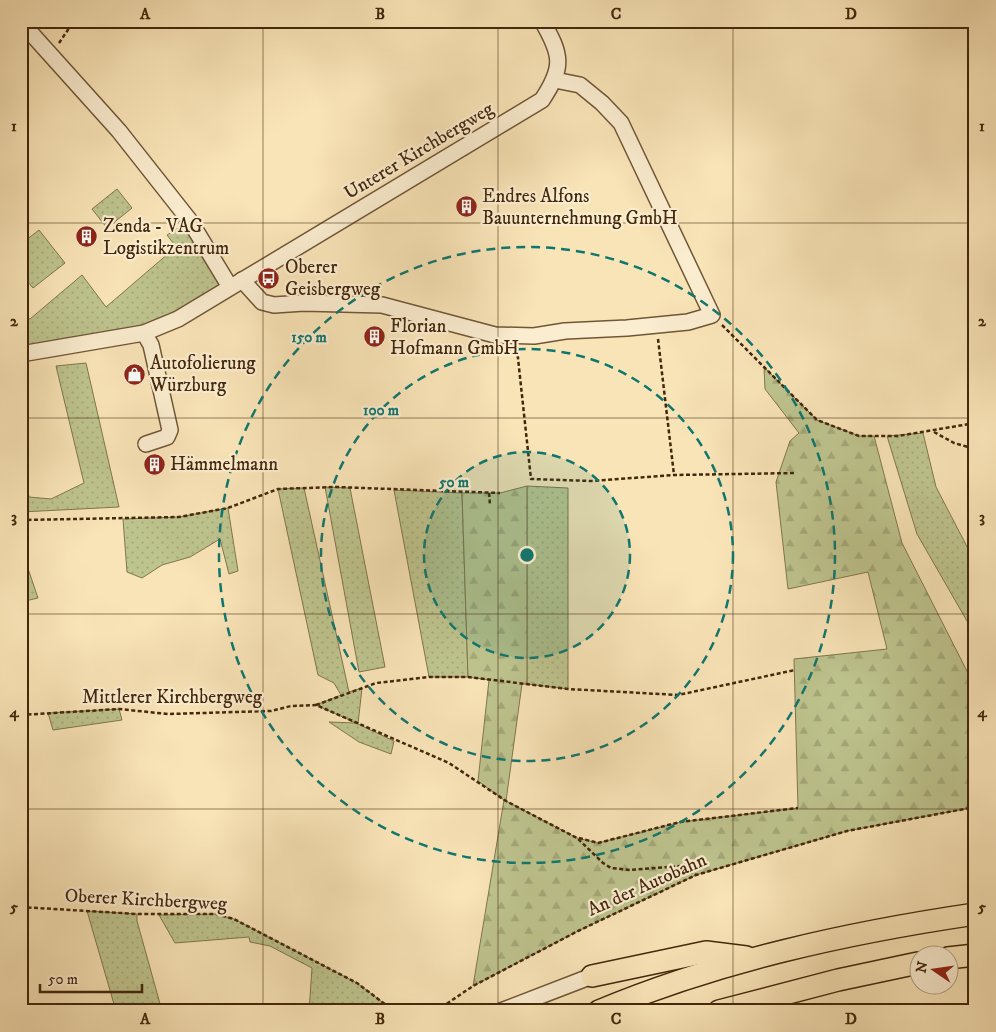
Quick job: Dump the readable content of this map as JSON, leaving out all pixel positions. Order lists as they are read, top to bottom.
{
  "streets": {
    "street": ["Unterer Kirchbergweg"],
    "path": ["Mittlerer Kirchbergweg", "An der Autobahn", "Oberer Kirchbergweg"]
  },
  "crossings": [
    ["Mittlerer Kirchbergweg", "An der Autobahn"]
  ],
  "places": {
    "building": [
      "Endres Alfons Bauunternehmung GmbH",
      "Zenda - VAG Logistikzentrum",
      "Florian Hofmann GmbH",
      "Hämmelmann"
    ],
    "bus stop": ["Oberer Geisbergweg"],
    "shop": ["Autofolierung Würzburg"]
  },
  "scale_bar": "50 m",
  "north": "left",
  "grid": {
    "columns": [
      "A",
      "B",
      "C",
      "D"
    ],
    "rows": [
      "1",
      "2",
      "3",
      "4",
      "5"
    ]
  },
  "rings": ["150 m", "100 m", "50 m"]
}
